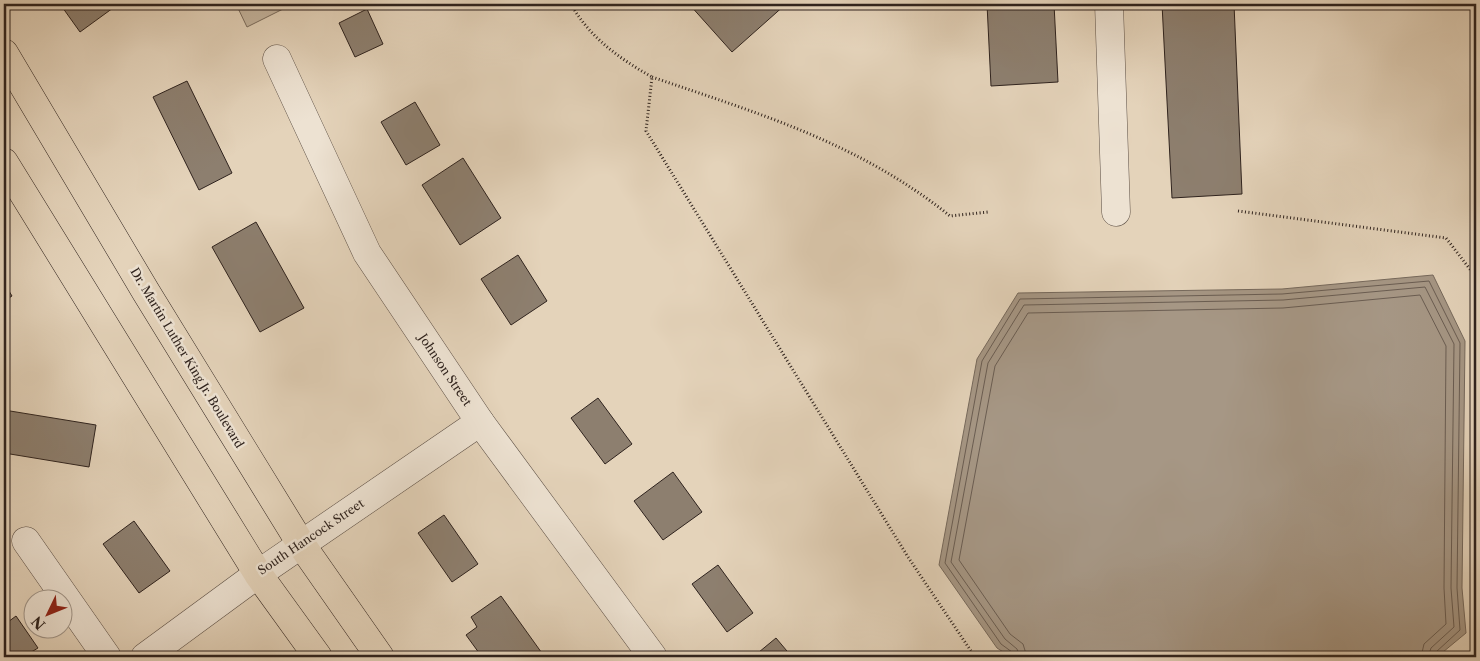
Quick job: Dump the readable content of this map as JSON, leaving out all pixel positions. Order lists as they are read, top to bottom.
{
  "streets": {
    "main road": ["Dr. Martin Luther King Jr. Boulevard"],
    "street": ["Johnson Street", "South Hancock Street"]
  },
  "crossings": [
    ["Dr. Martin Luther King Jr. Boulevard", "South Hancock Street"],
    ["Johnson Street", "South Hancock Street"]
  ],
  "north": "bottom left"
}
